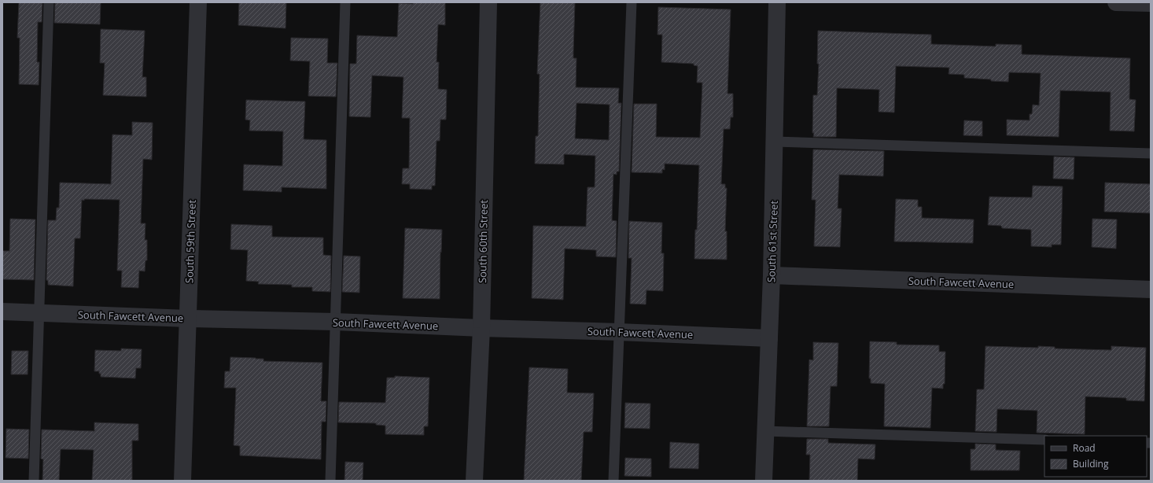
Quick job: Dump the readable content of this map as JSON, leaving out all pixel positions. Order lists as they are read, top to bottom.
{
  "streets": {
    "street": [
      "South 59th Street",
      "South 60th Street",
      "South 61st Street",
      "South Fawcett Avenue"
    ]
  },
  "crossings": [
    ["South 59th Street", "South Fawcett Avenue"],
    ["South 60th Street", "South Fawcett Avenue"],
    ["South 61st Street", "South Fawcett Avenue"]
  ],
  "legend": ["Road", "Building"]
}
